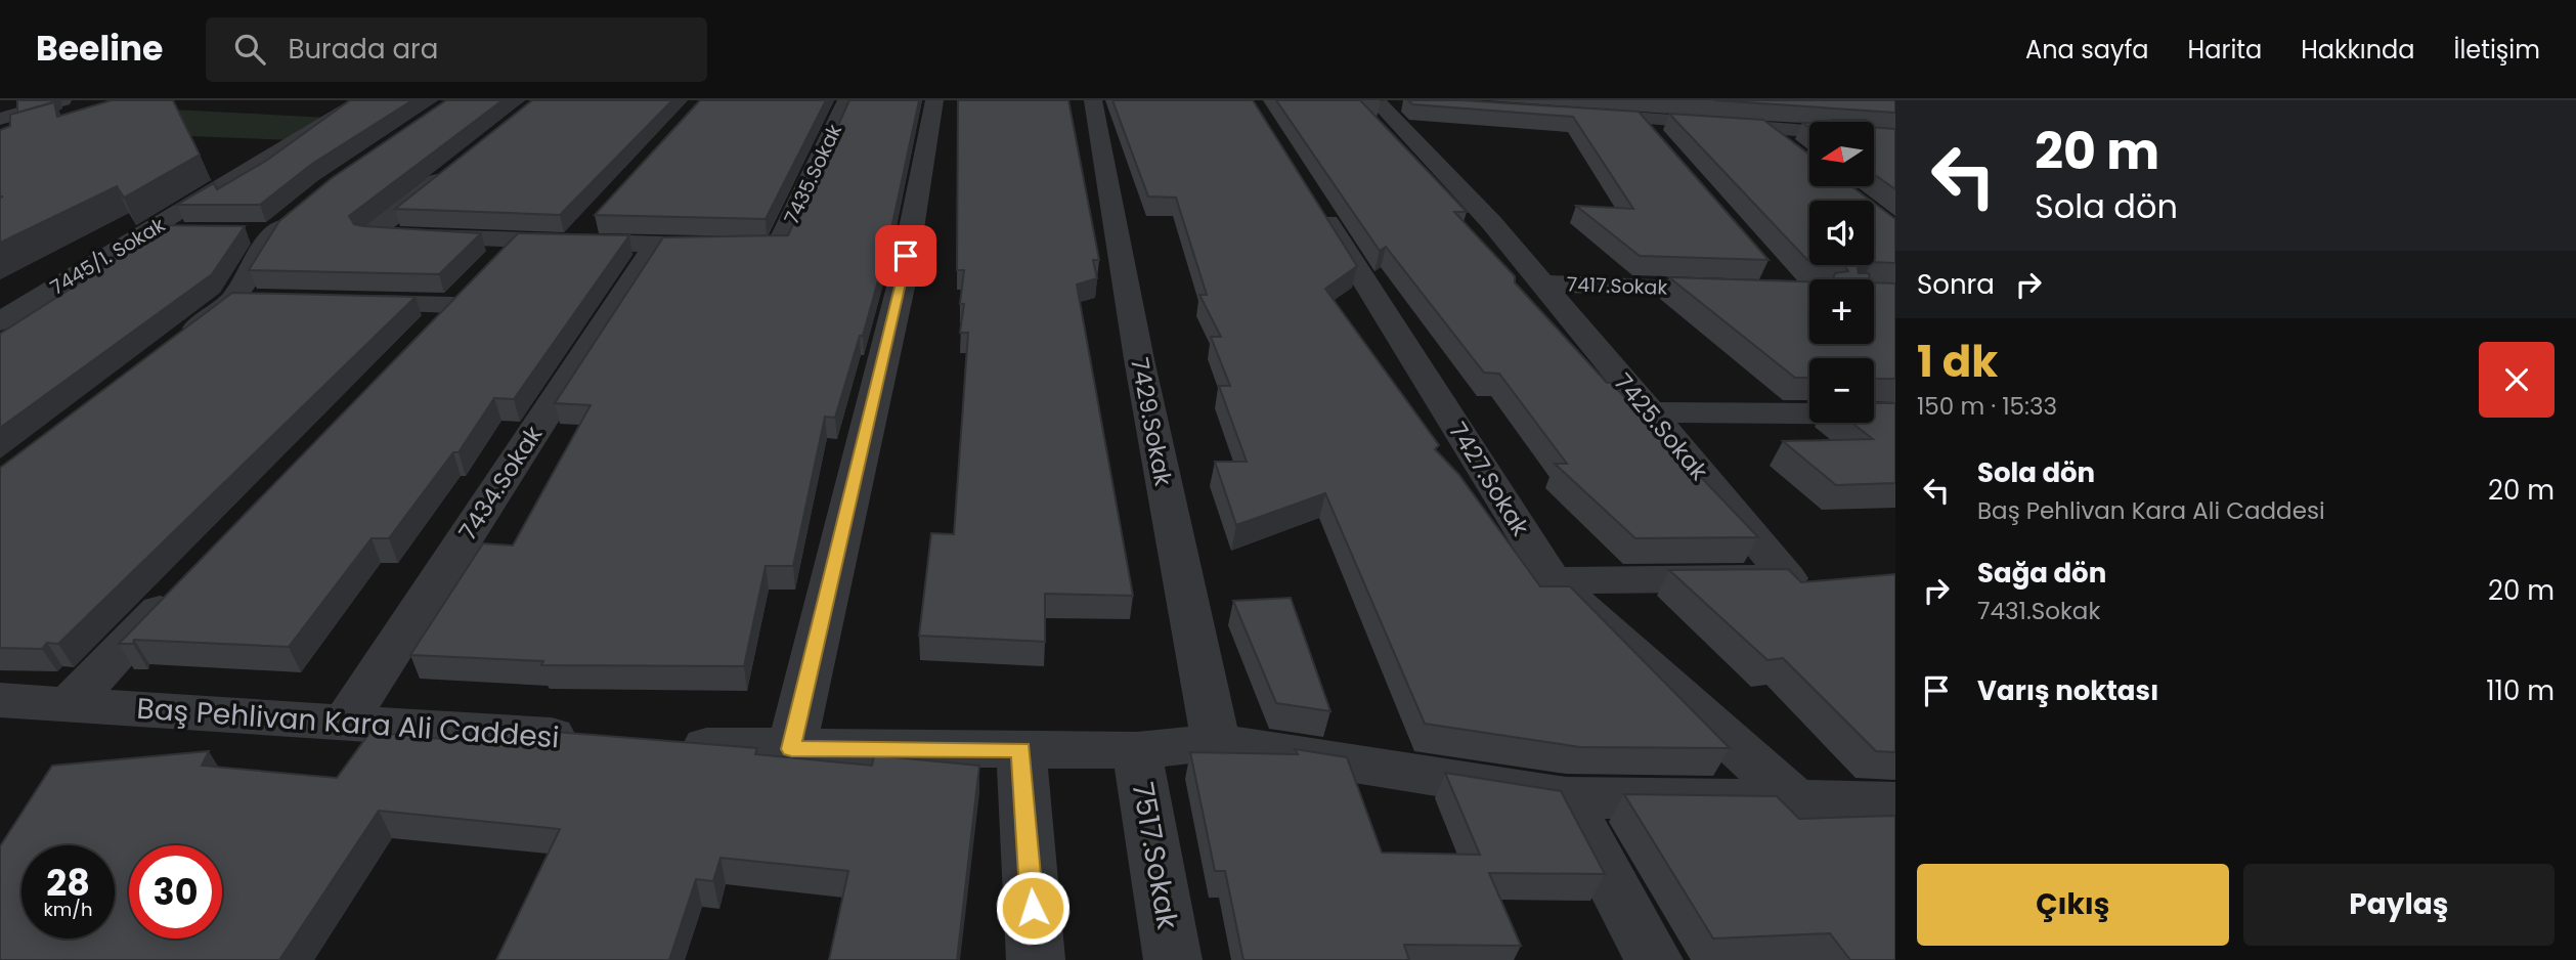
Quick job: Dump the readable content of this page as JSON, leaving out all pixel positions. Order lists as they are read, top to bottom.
{
  "streets": {
    "street": [
      "7435.Sokak",
      "7445/1. Sokak",
      "7417.Sokak",
      "7429.Sokak",
      "7425.Sokak",
      "7427.Sokak",
      "7434.Sokak",
      "Baş Pehlivan Kara Ali Caddesi",
      "7517.Sokak"
    ]
  },
  "crossings": [
    ["7435.Sokak", "7434.Sokak"],
    ["7417.Sokak", "7425.Sokak"],
    ["7425.Sokak", "7427.Sokak"],
    ["7434.Sokak", "Baş Pehlivan Kara Ali Caddesi"]
  ],
  "north": "left",
  "page": {
    "header": "Beeline",
    "search": "Burada ara",
    "nav": [
      "Ana sayfa",
      "Harita",
      "Hakkında",
      "İletişim"
    ],
    "turn": ["20 m", "Sola dön"],
    "map_buttons": ["+", "−"],
    "then": "Sonra",
    "heading": ["1 dk", "150 m · 15:33"],
    "list": [
      {
        "name": "Sola dön",
        "note": "Baş Pehlivan Kara Ali Caddesi",
        "value": "20 m"
      },
      {
        "name": "Sağa dön",
        "note": "7431.Sokak",
        "value": "20 m"
      },
      {
        "name": "Varış noktası",
        "value": "110 m"
      }
    ],
    "speed": "28 km/h",
    "limit": "30",
    "buttons": ["Çıkış", "Paylaş"]
  }
}
